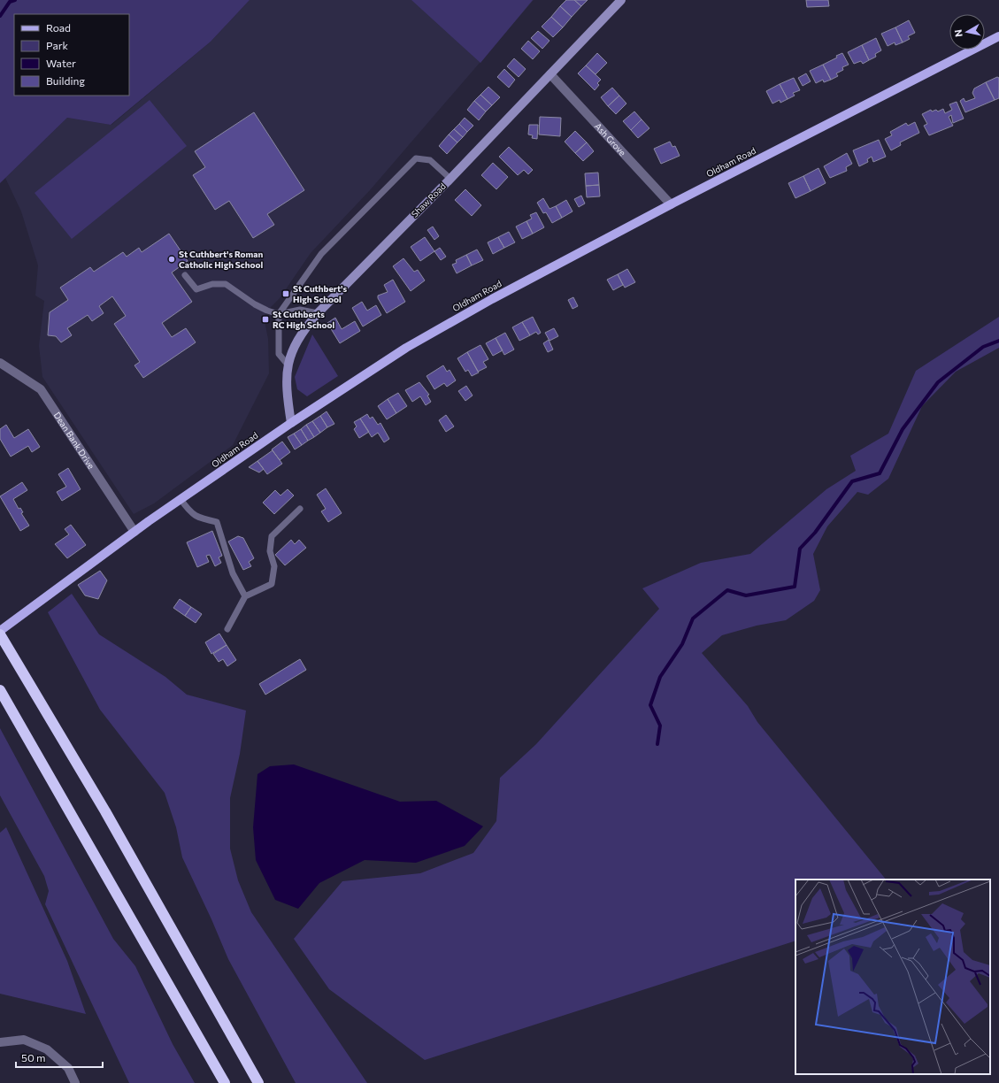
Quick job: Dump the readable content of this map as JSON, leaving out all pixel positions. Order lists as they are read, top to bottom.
{
  "streets": {
    "main road": ["Oldham Road"],
    "street": ["Ash Grove", "Shaw Road", "Dean Bank Drive"]
  },
  "crossings": [
    ["Ash Grove", "Oldham Road"],
    ["Ash Grove", "Shaw Road"],
    ["Oldham Road", "Shaw Road"],
    ["Oldham Road", "Dean Bank Drive"]
  ],
  "places": {
    "other": ["St Cuthbert's Roman Catholic High School"],
    "transit": ["St Cuthbert's High School", "St Cuthberts RC High School"]
  },
  "legend": [
    "Road",
    "Park",
    "Water",
    "Building"
  ],
  "scale_bar": "50 m",
  "north": "left"
}
